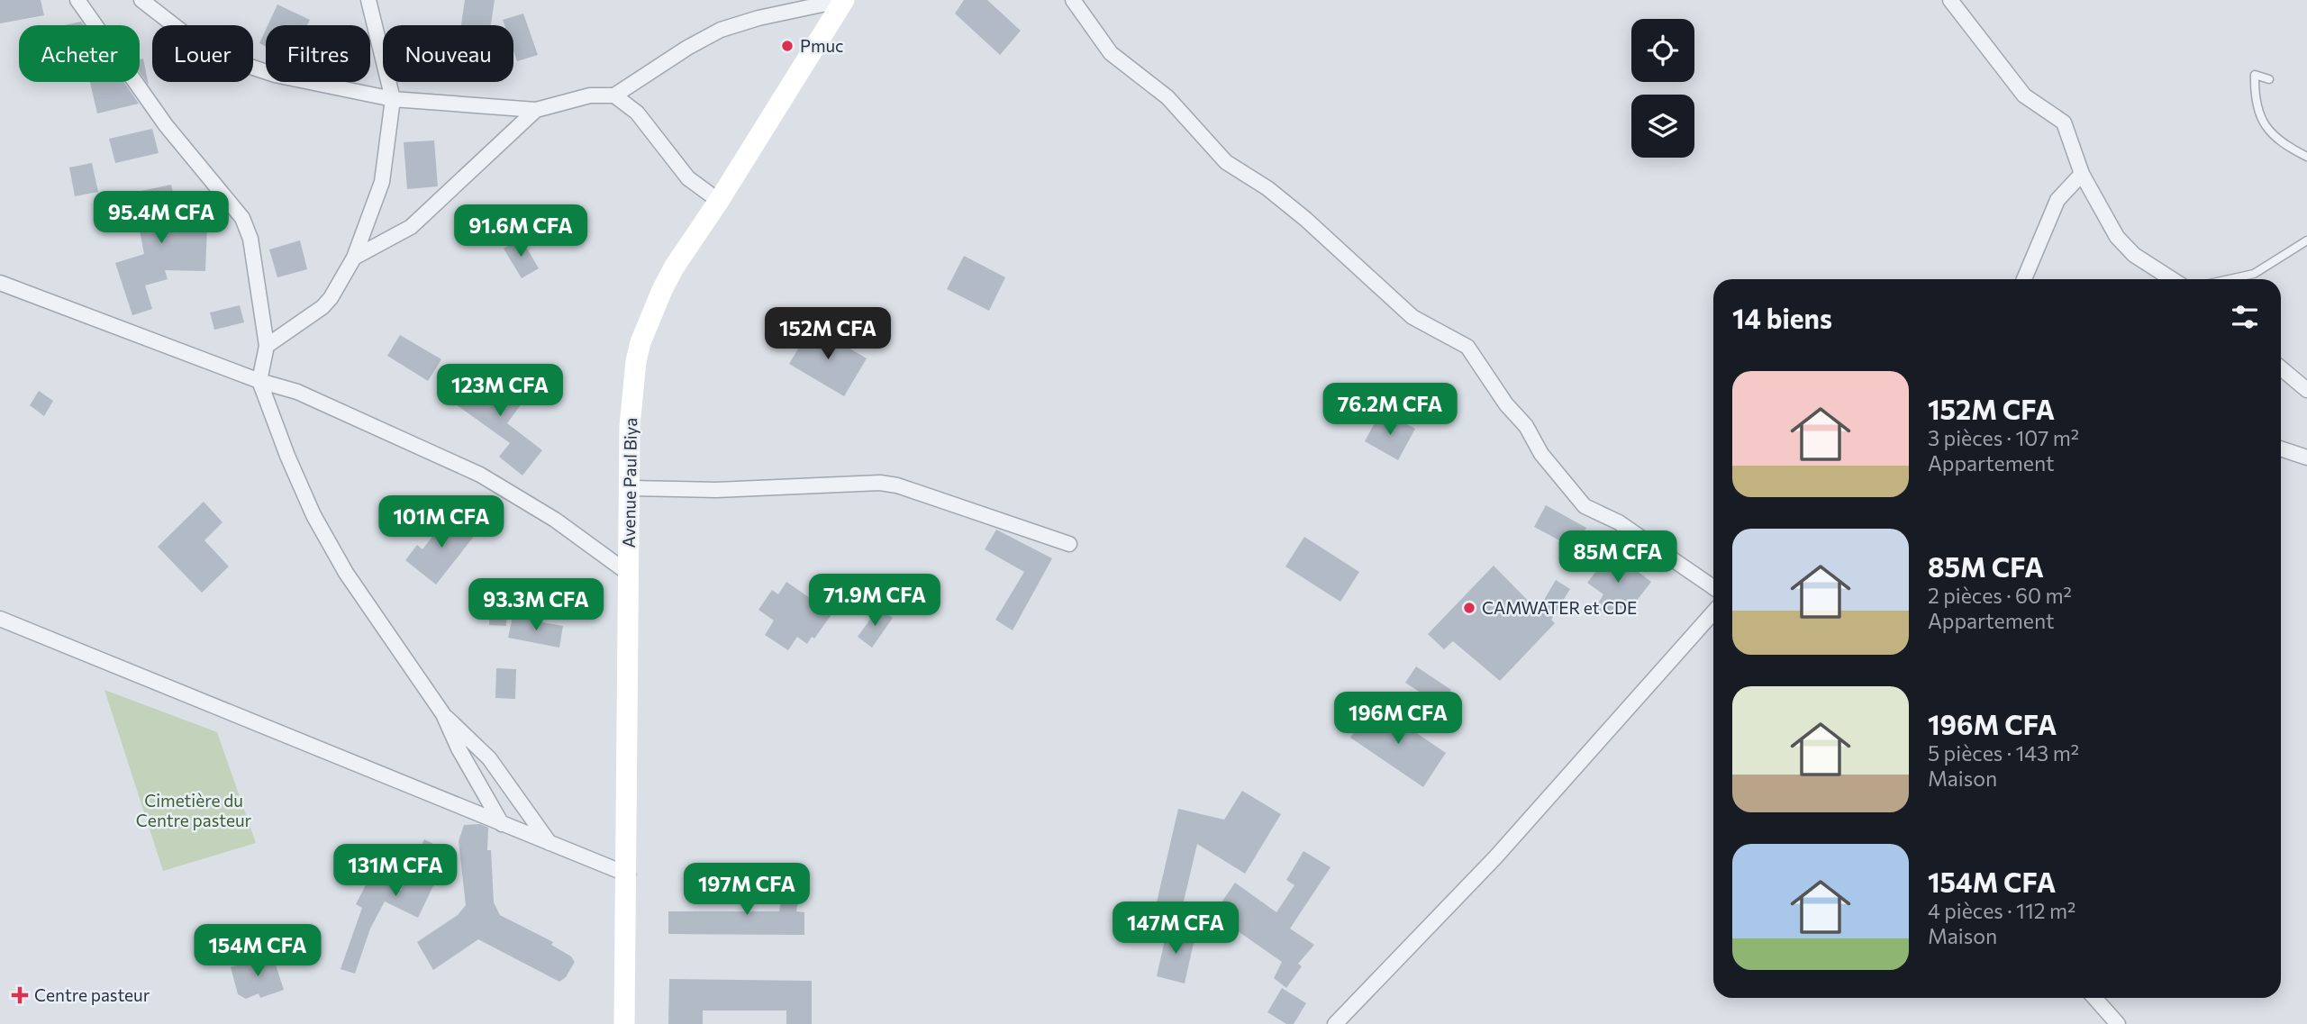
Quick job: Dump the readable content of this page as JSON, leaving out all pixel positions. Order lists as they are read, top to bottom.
{
  "streets": {
    "main road": ["Avenue Paul Biya"]
  },
  "parks": ["Cimetière du Centre pasteur"],
  "places": {
    "other": ["Pmuc", "CAMWATER et CDE"],
    "health": ["Centre pasteur"]
  },
  "page": {
    "chip": [
      "Acheter",
      "Louer",
      "Filtres",
      "Nouveau"
    ],
    "price": [
      "95.4M CFA",
      "91.6M CFA",
      "152M CFA",
      "123M CFA",
      "76.2M CFA",
      "101M CFA",
      "85M CFA",
      "71.9M CFA",
      "93.3M CFA",
      "196M CFA",
      "131M CFA",
      "197M CFA",
      "147M CFA",
      "154M CFA"
    ],
    "heading": "14 biens",
    "list": [
      {
        "name": "152M CFA",
        "note": "3 pièces · 107 m² · Appartement"
      },
      {
        "name": "85M CFA",
        "note": "2 pièces · 60 m² · Appartement"
      },
      {
        "name": "196M CFA",
        "note": "5 pièces · 143 m² · Maison"
      },
      {
        "name": "154M CFA",
        "note": "4 pièces · 112 m² · Maison"
      }
    ]
  }
}
